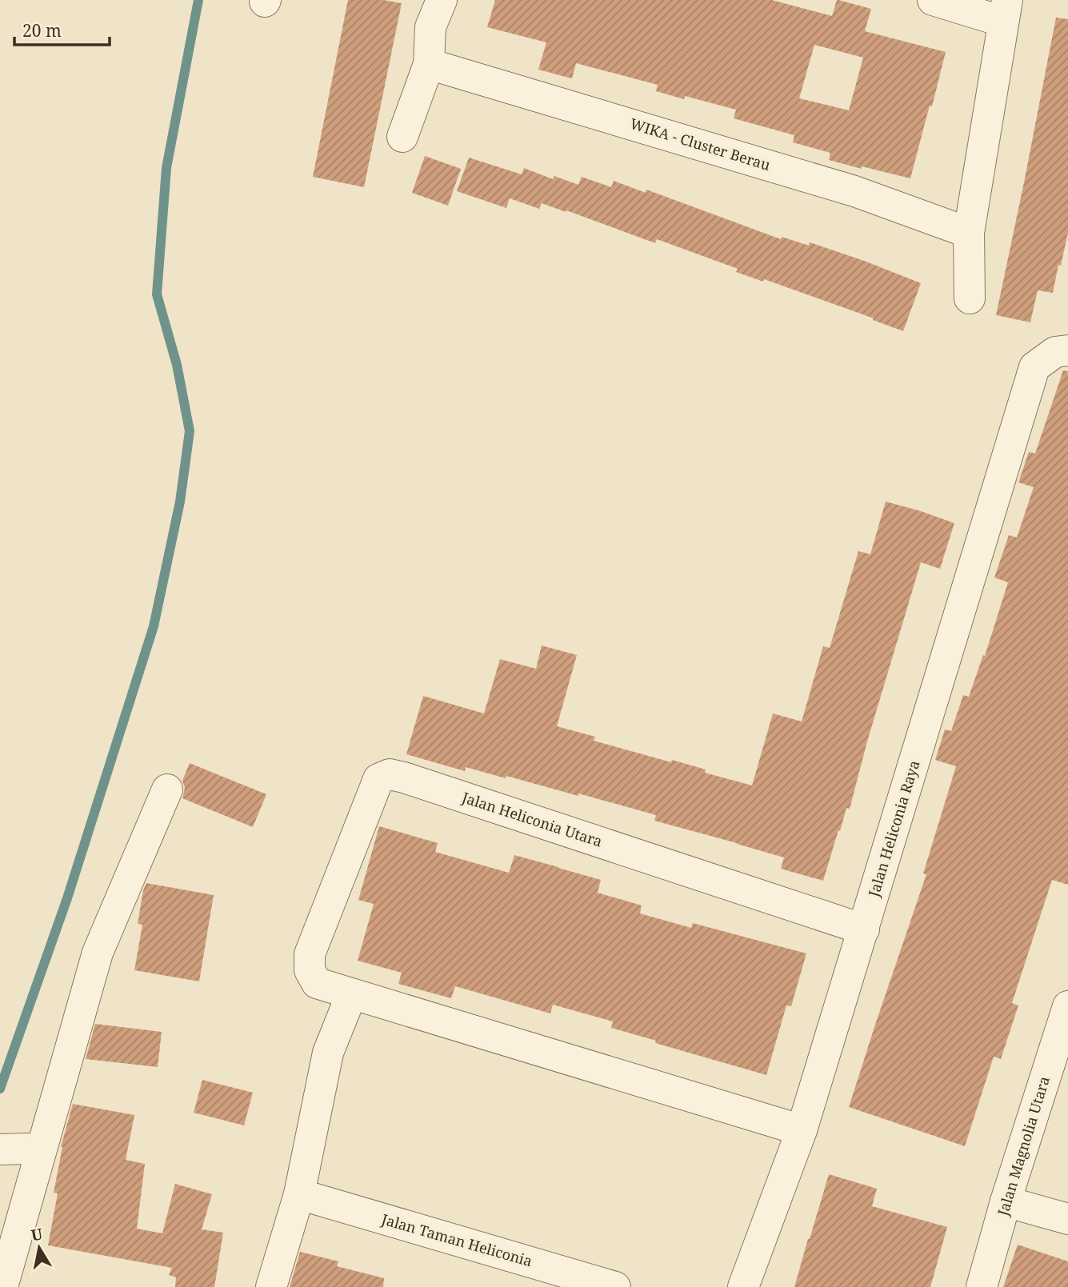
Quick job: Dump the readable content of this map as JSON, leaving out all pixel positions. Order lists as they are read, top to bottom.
{
  "streets": {
    "street": [
      "WIKA - Cluster Berau",
      "Jalan Heliconia Utara",
      "Jalan Heliconia Raya",
      "Jalan Magnolia Utara",
      "Jalan Taman Heliconia"
    ]
  },
  "crossings": [
    ["Jalan Heliconia Utara", "Jalan Heliconia Raya"]
  ],
  "scale_bar": "20 m",
  "north": "top"
}
